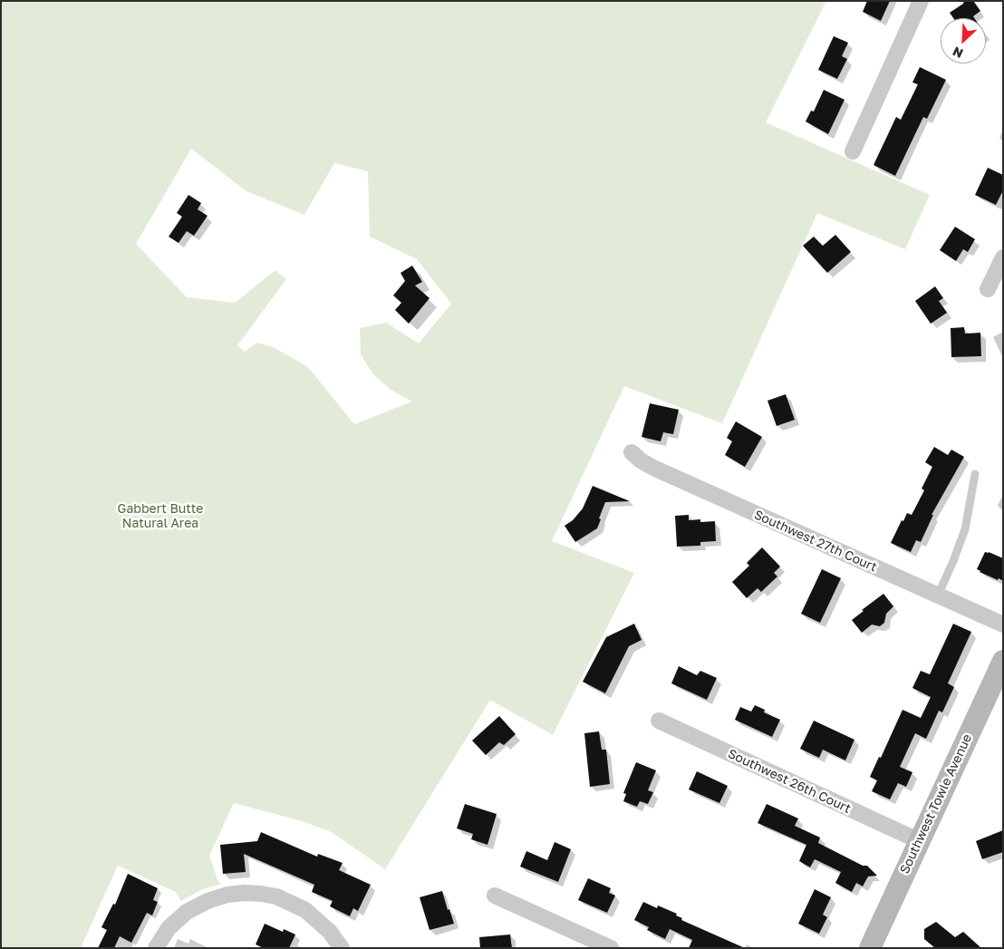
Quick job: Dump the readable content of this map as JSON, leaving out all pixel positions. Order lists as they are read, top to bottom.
{
  "streets": {
    "main road": ["Southwest Towle Avenue"],
    "street": ["Southwest 27th Court", "Southwest 26th Court"]
  },
  "crossings": [
    ["Southwest 26th Court", "Southwest Towle Avenue"]
  ],
  "parks": ["Gabbert Butte Natural Area"],
  "north": "bottom left"
}
